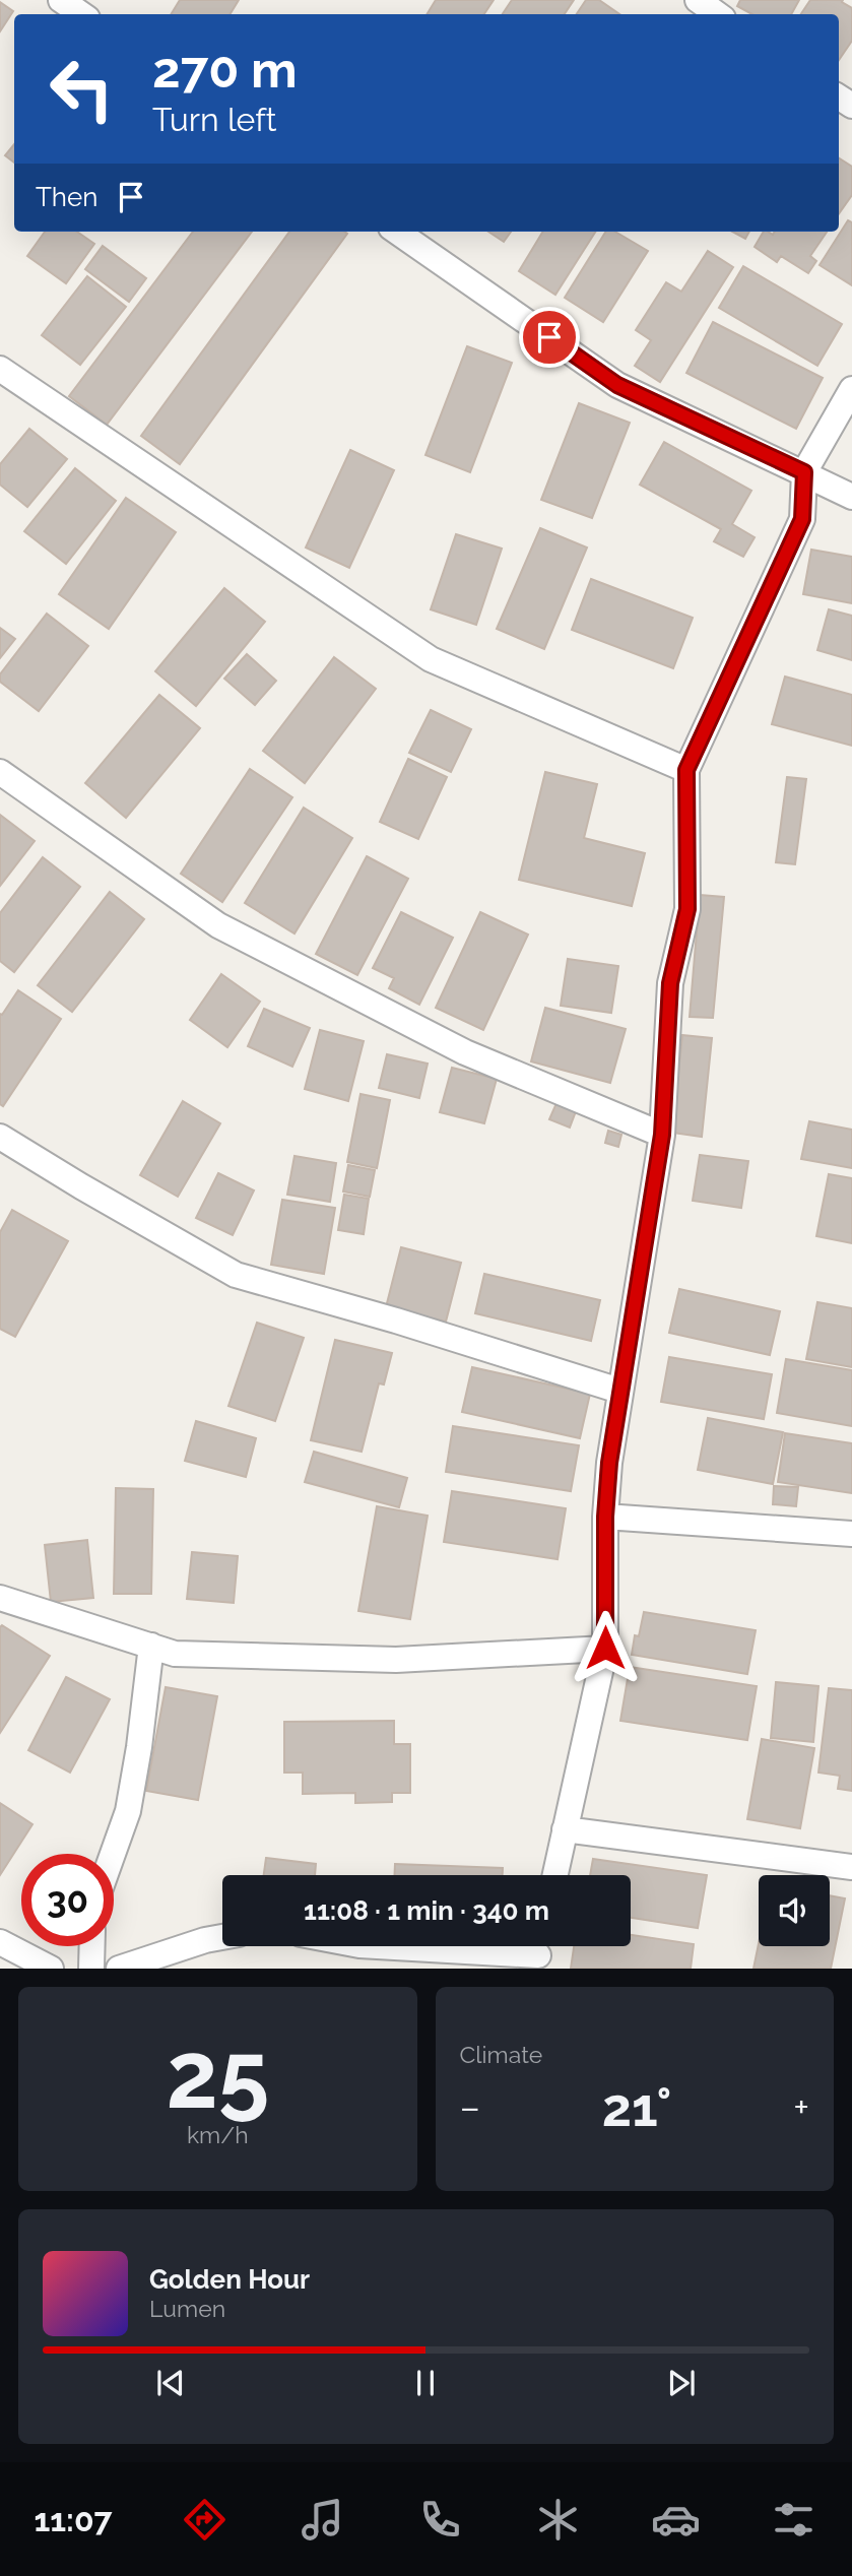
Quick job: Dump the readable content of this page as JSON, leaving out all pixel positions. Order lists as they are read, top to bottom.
{
  "page": {
    "turn": ["270 m", "Turn left"],
    "then": "Then",
    "limit": "30",
    "trip": "11:08 · 1 min · 340 m",
    "tile": [
      ["25", "km/h"],
      "Climate"
    ],
    "heat": ["−", "21°", "+"],
    "song": ["Golden Hour", "Lumen"],
    "tabs": "11:07"
  }
}
